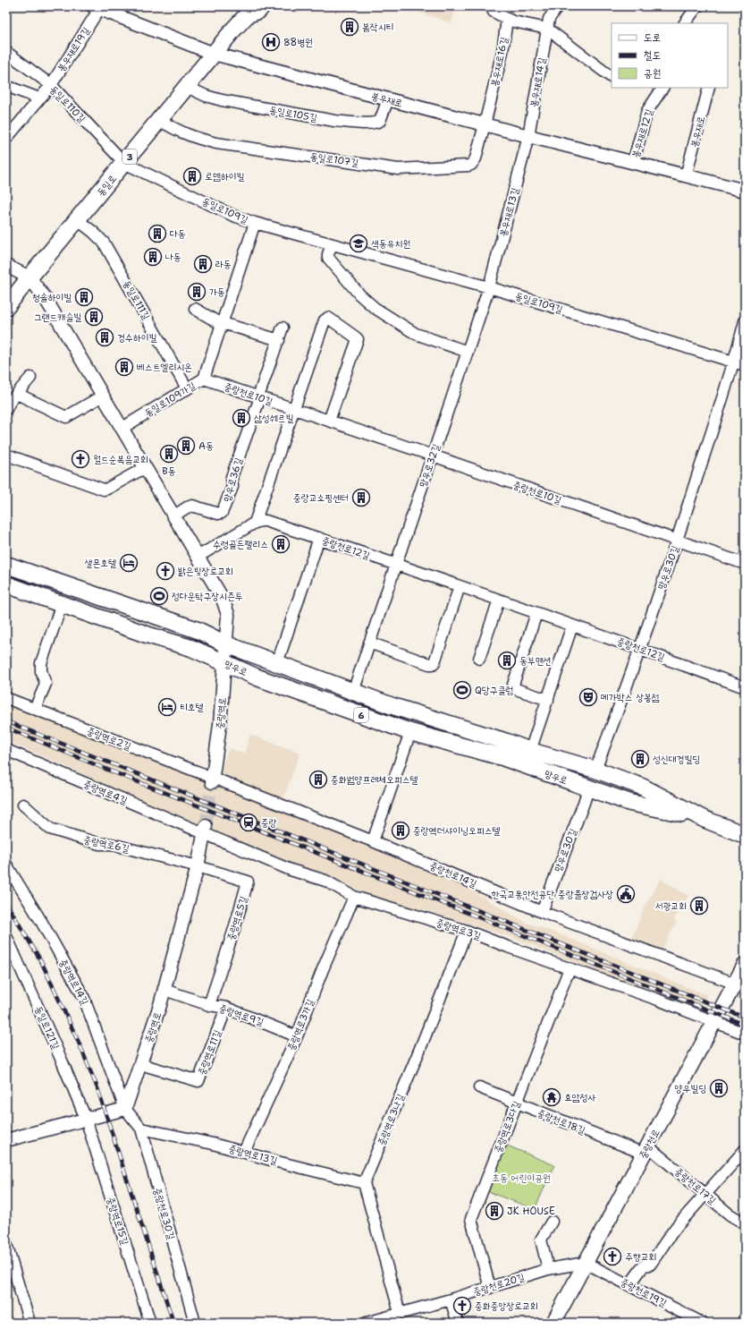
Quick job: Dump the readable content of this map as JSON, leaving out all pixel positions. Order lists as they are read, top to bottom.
{
  "streets": {
    "main road": [
      "3",
      "동일로",
      "망우로",
      "6",
      "중랑천로"
    ],
    "street": [
      "봉우재로19길",
      "봉우재로16길",
      "봉우재로14길",
      "봉우재로",
      "동일로110길",
      "동일로105길",
      "봉우재로12길",
      "동일로107길",
      "동일로109길",
      "봉우재로13길",
      "동일로111길",
      "중랑천로10길",
      "동일로109가길",
      "망우로32길",
      "망우로36길",
      "중랑천로12길",
      "망우로30길",
      "중랑역로",
      "중랑역로2길",
      "중랑역로4길",
      "중랑역로6길",
      "중랑천로14길",
      "중랑역로5길",
      "중랑역로3길",
      "중랑역로14길",
      "중랑역로9길",
      "중랑역로3가길",
      "동일로121길",
      "중랑역로11길",
      "중랑역로3나길",
      "중랑천로18길",
      "중랑역로3다길",
      "중랑역로13길",
      "중랑천로17길",
      "중랑천로30길",
      "중랑역로15길",
      "중랑천로20길",
      "중랑천로19길"
    ]
  },
  "crossings": [
    ["봉우재로19길", "봉우재로"],
    ["봉우재로19길", "동일로110길"],
    ["봉우재로16길", "봉우재로"],
    ["봉우재로16길", "동일로107길"],
    ["봉우재로14길", "봉우재로"],
    ["봉우재로14길", "봉우재로13길"],
    ["봉우재로", "동일로105길"],
    ["봉우재로", "봉우재로12길"],
    ["봉우재로", "동일로107길"],
    ["봉우재로", "동일로"],
    ["봉우재로", "봉우재로13길"],
    ["동일로110길", "동일로"],
    ["동일로110길", "동일로109길"],
    ["동일로105길", "동일로"],
    ["동일로107길", "동일로"],
    ["동일로", "동일로109길"],
    ["동일로", "동일로111길"],
    ["동일로109길", "봉우재로13길"],
    ["동일로109길", "동일로109가길"],
    ["동일로109길", "망우로32길"],
    ["동일로109길", "망우로30길"],
    ["봉우재로13길", "망우로32길"],
    ["동일로111길", "동일로109가길"],
    ["중랑천로10길", "동일로109가길"],
    ["중랑천로10길", "망우로32길"],
    ["중랑천로10길", "망우로36길"],
    ["중랑천로10길", "망우로30길"],
    ["망우로32길", "중랑천로12길"],
    ["망우로32길", "망우로"],
    ["중랑천로12길", "망우로30길"],
    ["망우로30길", "망우로"],
    ["망우로30길", "중랑천로14길"],
    ["망우로", "중랑역로"],
    ["중랑역로", "중랑역로2길"],
    ["중랑역로", "중랑역로4길"],
    ["중랑역로", "중랑역로6길"],
    ["중랑역로", "중랑천로14길"],
    ["중랑역로", "중랑역로5길"],
    ["중랑역로", "중랑역로3길"],
    ["중랑역로", "중랑역로14길"],
    ["중랑역로", "중랑역로9길"],
    ["중랑역로", "중랑역로11길"],
    ["중랑역로", "중랑천로30길"],
    ["중랑역로2길", "중랑천로14길"],
    ["중랑역로4길", "중랑역로3길"],
    ["중랑역로6길", "중랑역로5길"],
    ["중랑천로14길", "중랑천로"],
    ["중랑역로5길", "중랑역로9길"],
    ["중랑역로3길", "중랑역로3가길"],
    ["중랑역로3길", "중랑역로3나길"],
    ["중랑역로3길", "중랑역로3다길"],
    ["중랑역로3길", "중랑천로"],
    ["중랑역로14길", "중랑천로30길"],
    ["중랑역로9길", "중랑역로3가길"],
    ["중랑역로9길", "중랑역로11길"],
    ["중랑역로3가길", "중랑역로13길"],
    ["동일로121길", "중랑역로15길"],
    ["중랑역로3나길", "중랑역로13길"],
    ["중랑천로18길", "중랑역로3다길"],
    ["중랑천로18길", "중랑천로"],
    ["중랑천로18길", "중랑천로17길"],
    ["중랑역로3다길", "중랑천로20길"],
    ["중랑천로", "중랑천로17길"],
    ["중랑천로", "중랑천로20길"],
    ["중랑천로", "중랑천로19길"],
    ["중랑역로13길", "중랑천로30길"],
    ["중랑천로20길", "중랑천로19길"]
  ],
  "parks": ["초동 어린이공원"],
  "places": {
    "building": [
      "봄작시티",
      "로뎀하이빌",
      "다동",
      "나동",
      "라동",
      "가동",
      "청솔하이빌",
      "그랜드캐슬빌",
      "경수하이빌",
      "베스트엘리시온",
      "삼성쉐르빌",
      "A동",
      "B동",
      "중랑교쇼핑센터",
      "수령골든팰리스",
      "동부맨션",
      "성신대경빌딩",
      "중화범양프레체오피스텔",
      "중랑역더샤이닝오피스텔",
      "서광교회",
      "양우빌딩",
      "JK HOUSE"
    ],
    "hospital": ["88병원"],
    "school or university": ["색동유치원"],
    "church": [
      "월드순복음교회",
      "밝은빛장로교회",
      "주향교회",
      "중화중앙장로교회"
    ],
    "hotel": ["샐몬호텔", "티호텔"],
    "sports": ["정다운탁구장시즌투", "Q당구클럽"],
    "theatre": ["메가박스 상봉점"],
    "station": ["중랑"],
    "public building": ["한국교통안전공단 중랑출장검사장"],
    "temple": ["효암정사"]
  },
  "legend": ["도로", "철도", "공원"]
}
